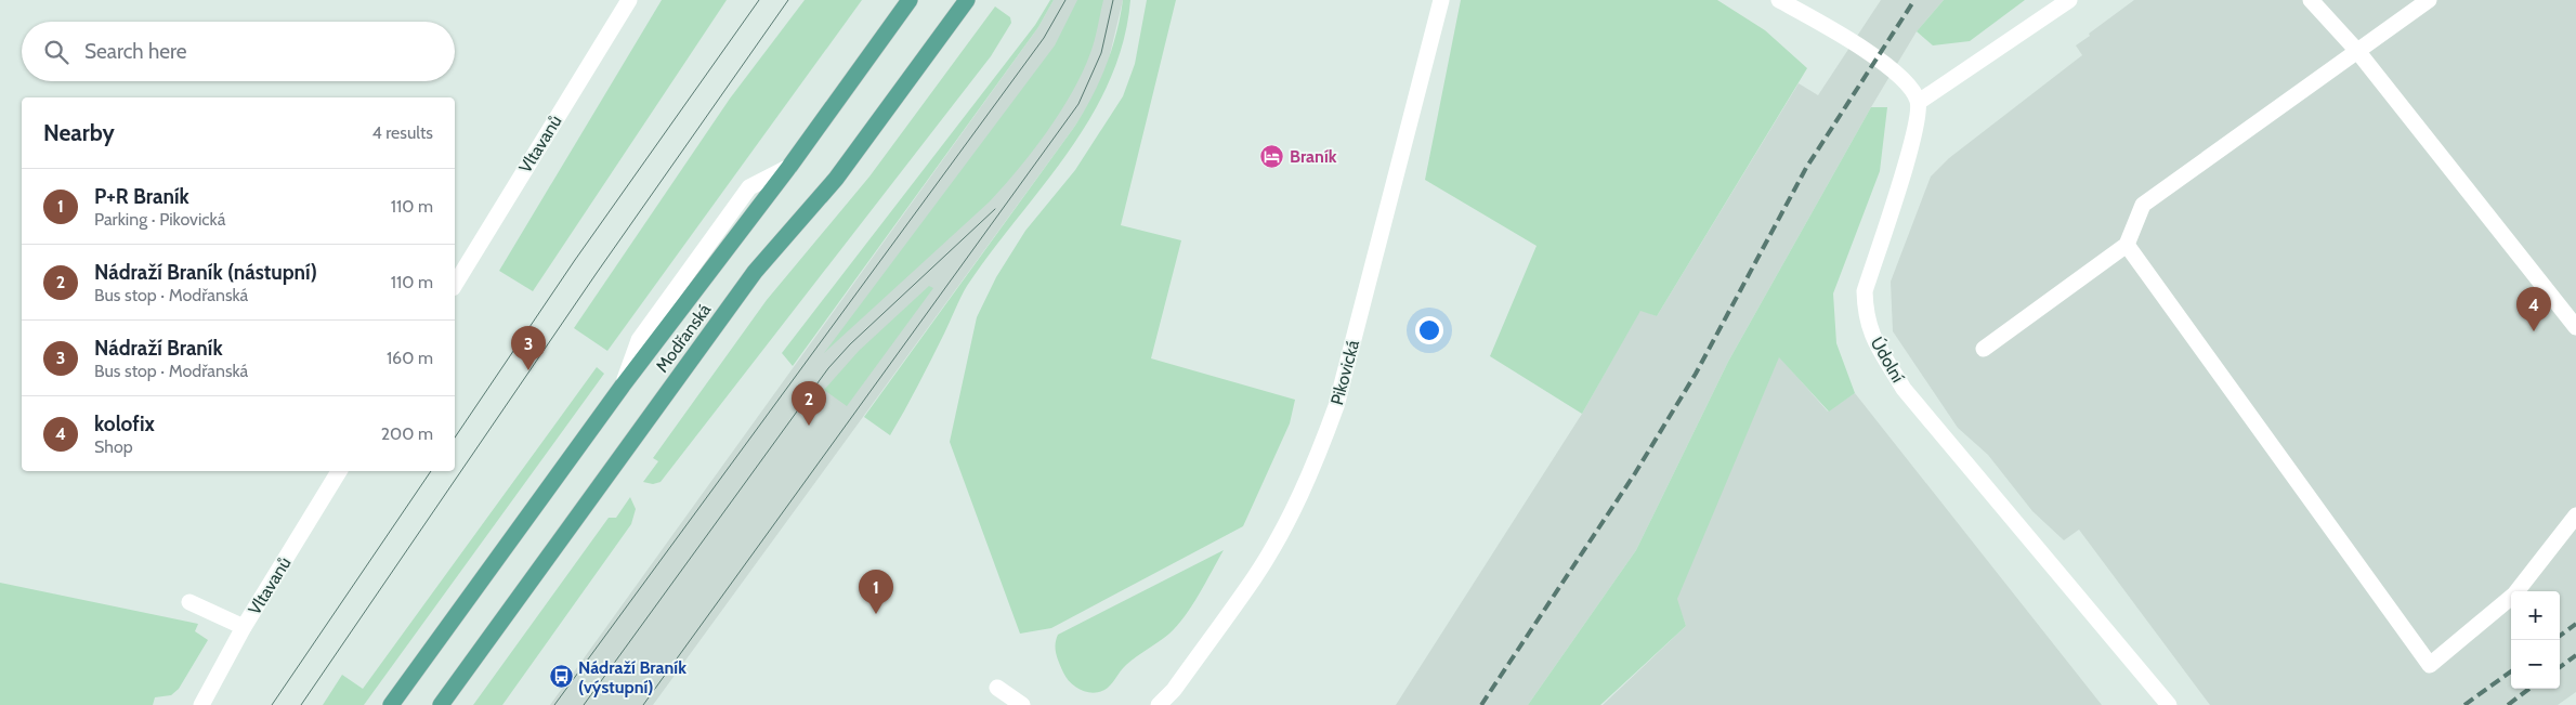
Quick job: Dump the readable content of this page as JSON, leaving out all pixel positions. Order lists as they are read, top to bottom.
{
  "streets": {
    "main road": ["Modřanská"],
    "street": ["Vltavanů", "Údolní", "Pikovická"]
  },
  "places": {
    "hotel": ["Braník"],
    "bus stop": ["Nádraží Braník (výstupní)"]
  },
  "page": {
    "search": "Search here",
    "heading": ["Nearby", "4 results"],
    "list": [
      {
        "mark": "1",
        "name": "P+R Braník",
        "note": "Parking · Pikovická",
        "value": "110 m"
      },
      {
        "mark": "2",
        "name": "Nádraží Braník (nástupní)",
        "note": "Bus stop · Modřanská",
        "value": "110 m"
      },
      {
        "mark": "3",
        "name": "Nádraží Braník",
        "note": "Bus stop · Modřanská",
        "value": "160 m"
      },
      {
        "mark": "4",
        "name": "kolofix",
        "note": "Shop",
        "value": "200 m"
      }
    ],
    "pins": [
      "4",
      "3",
      "2",
      "1"
    ],
    "map_buttons": ["+", "−"]
  }
}
